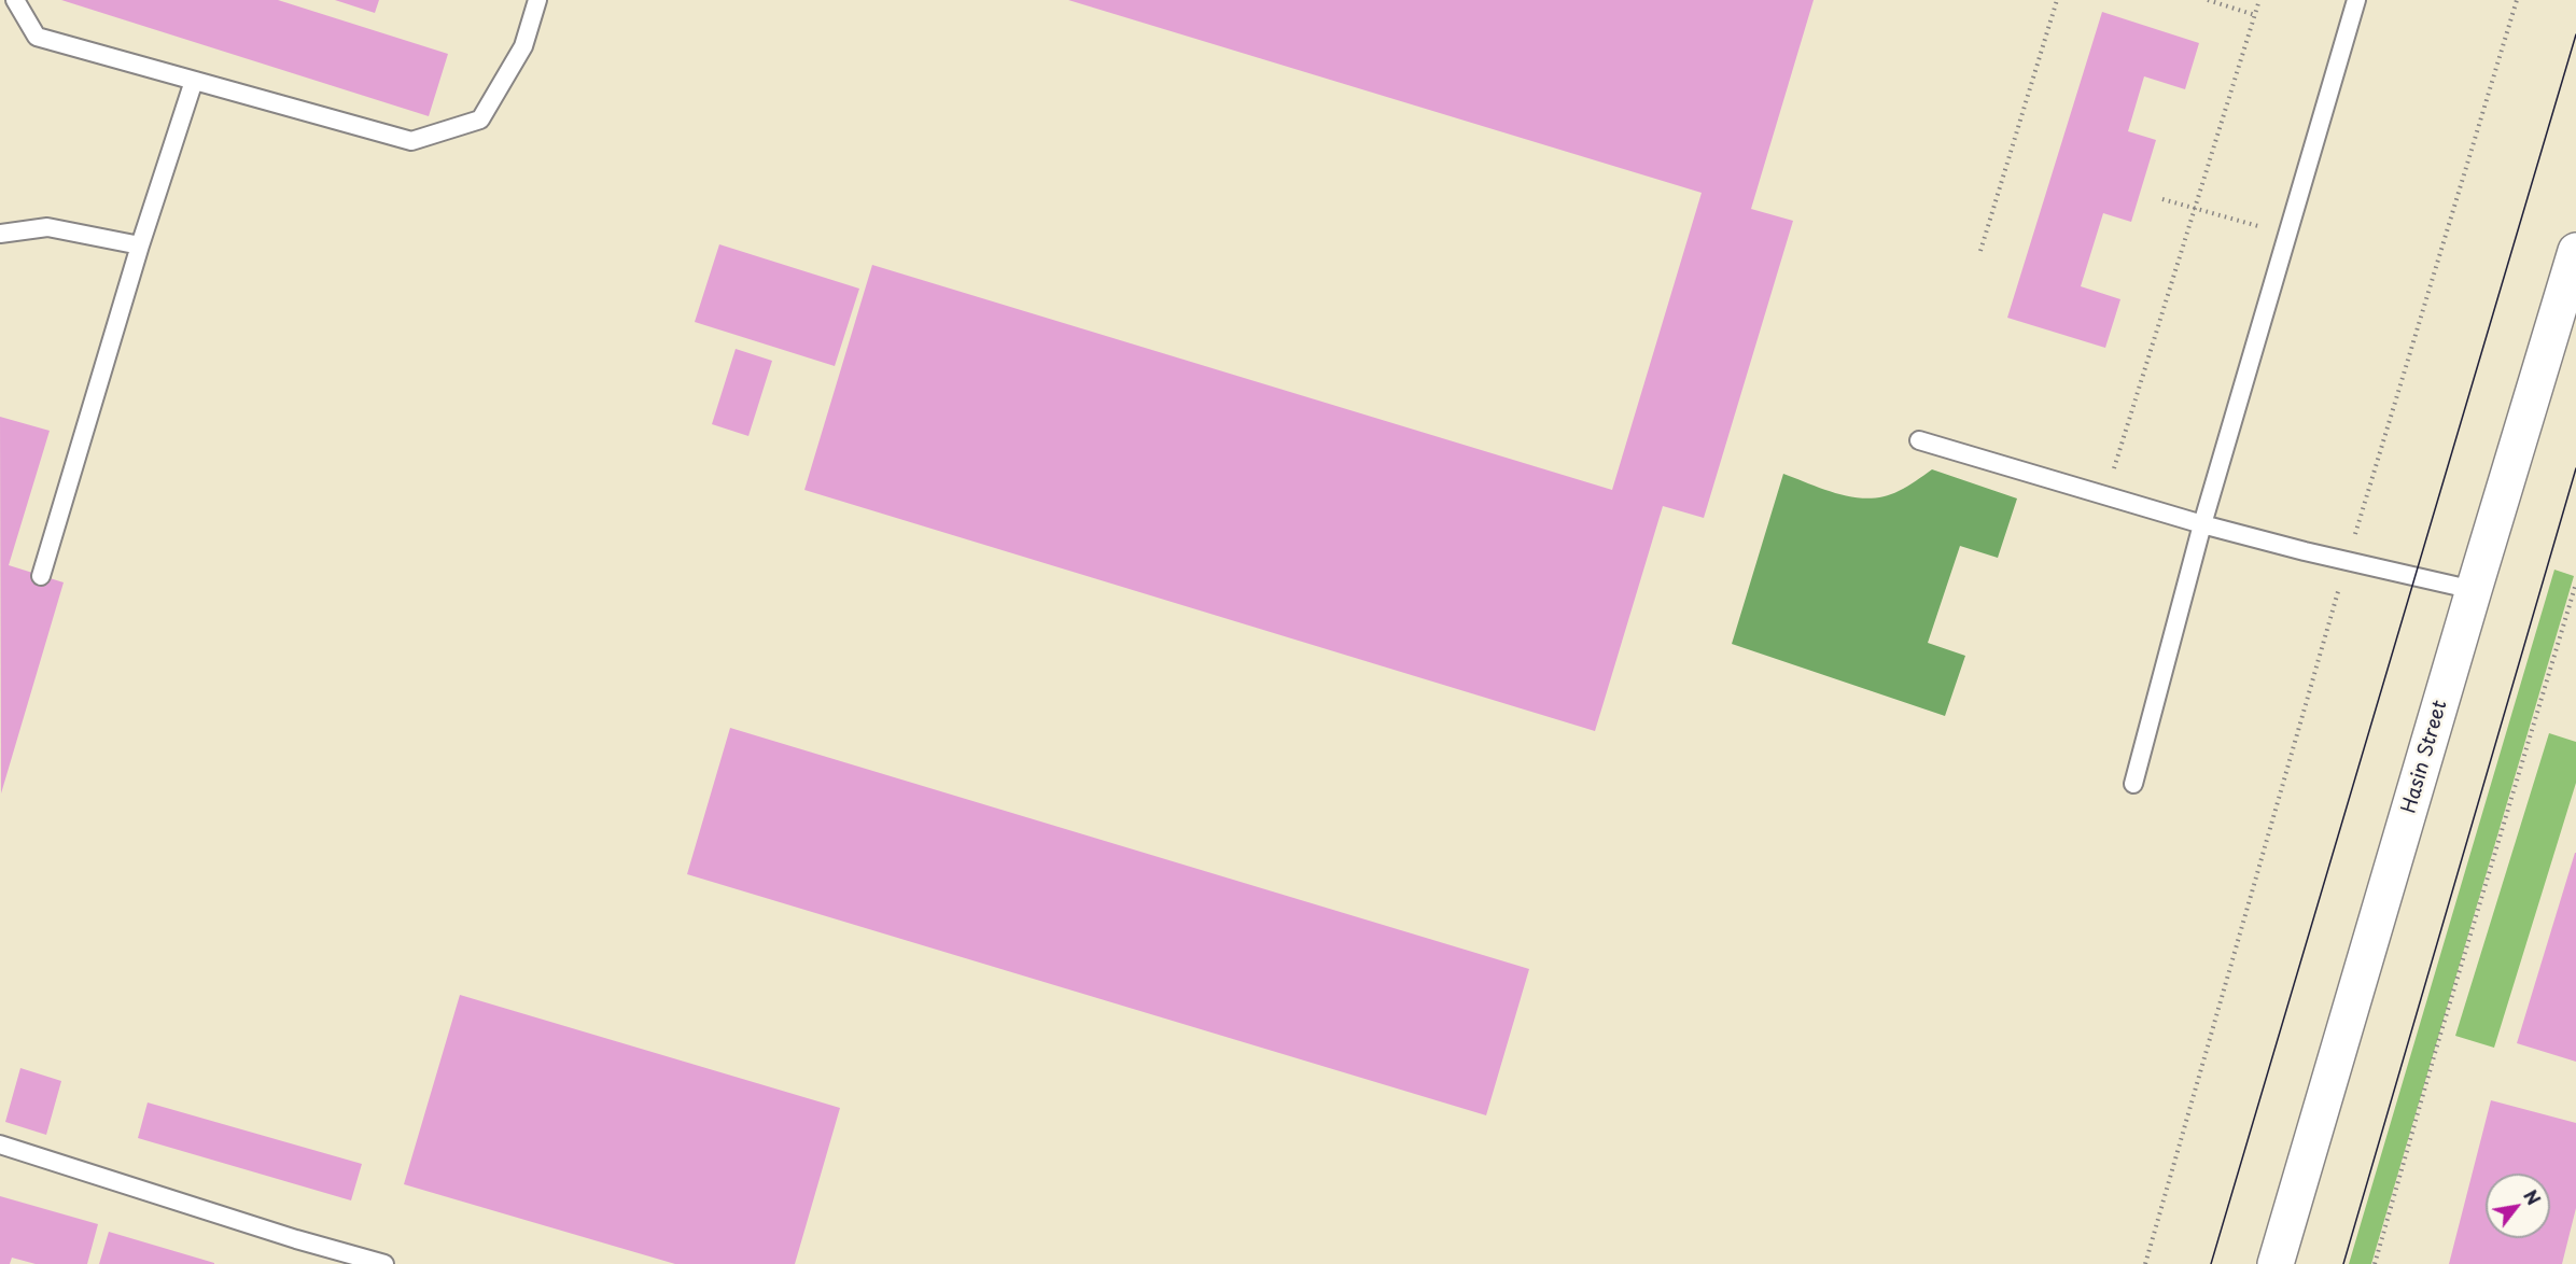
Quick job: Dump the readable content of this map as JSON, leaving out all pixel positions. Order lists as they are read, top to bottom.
{
  "streets": {
    "main road": ["Hasin Street"]
  },
  "north": "top right"
}
